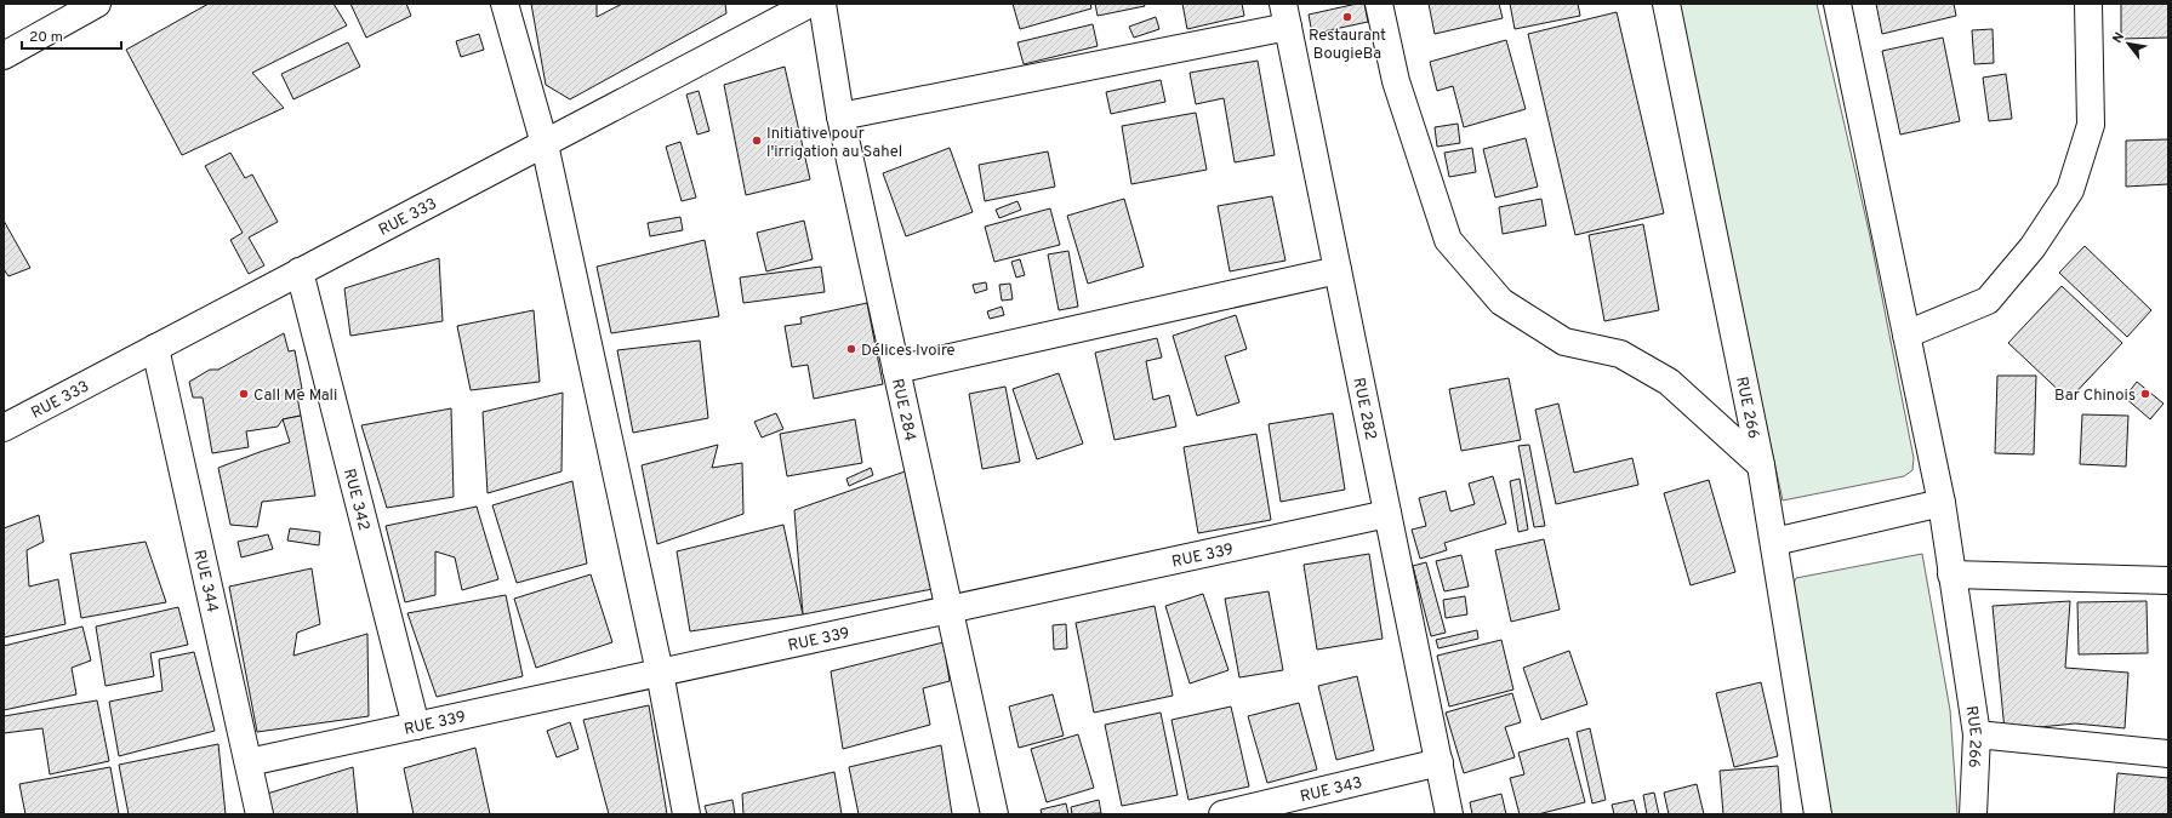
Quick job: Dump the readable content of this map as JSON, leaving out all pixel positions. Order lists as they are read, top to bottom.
{
  "streets": {
    "street": [
      "RUE 333",
      "RUE 266",
      "RUE 284",
      "RUE 282",
      "RUE 342",
      "RUE 339",
      "RUE 344",
      "RUE 343"
    ]
  },
  "crossings": [
    ["RUE 333", "RUE 342"],
    ["RUE 333", "RUE 344"],
    ["RUE 284", "RUE 339"],
    ["RUE 282", "RUE 339"],
    ["RUE 282", "RUE 343"],
    ["RUE 342", "RUE 339"],
    ["RUE 339", "RUE 344"]
  ],
  "places": [
    "Restaurant BougieBa",
    "Initiative pour l'irrigation au Sahel",
    "Délices Ivoire",
    "Call Me Mali",
    "Bar Chinois"
  ],
  "scale_bar": "20 m",
  "north": "top left"
}
